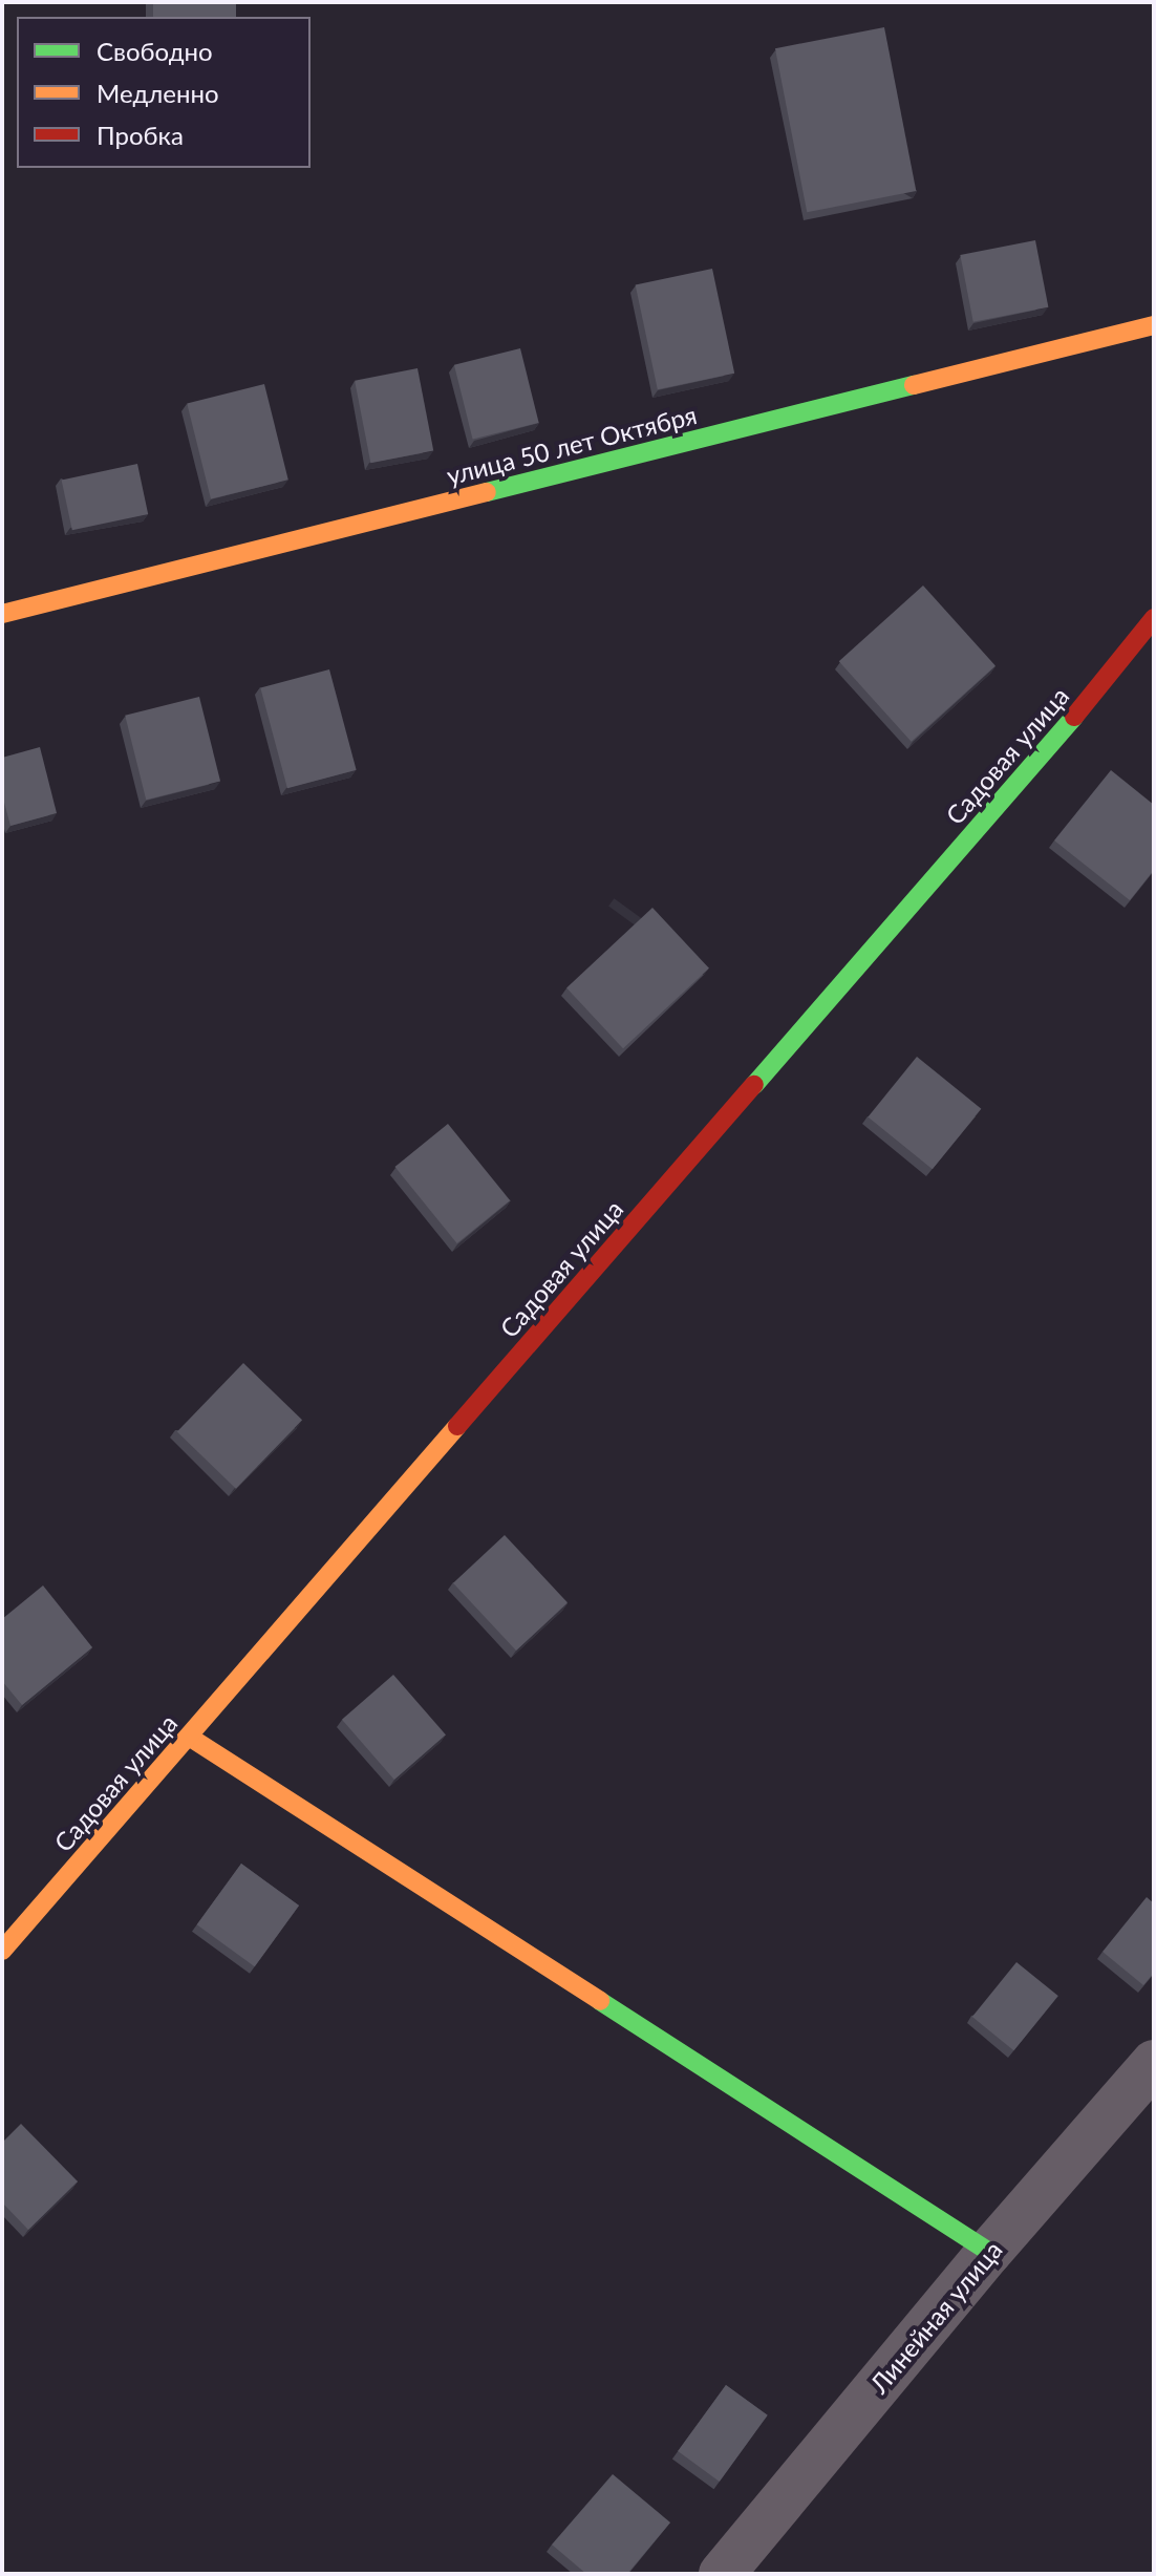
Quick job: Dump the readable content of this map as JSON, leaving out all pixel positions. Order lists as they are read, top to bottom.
{
  "streets": {
    "street": ["улица 50 лет Октября", "Садовая улица", "Линейная улица"]
  },
  "legend": ["Свободно", "Медленно", "Пробка"]
}
